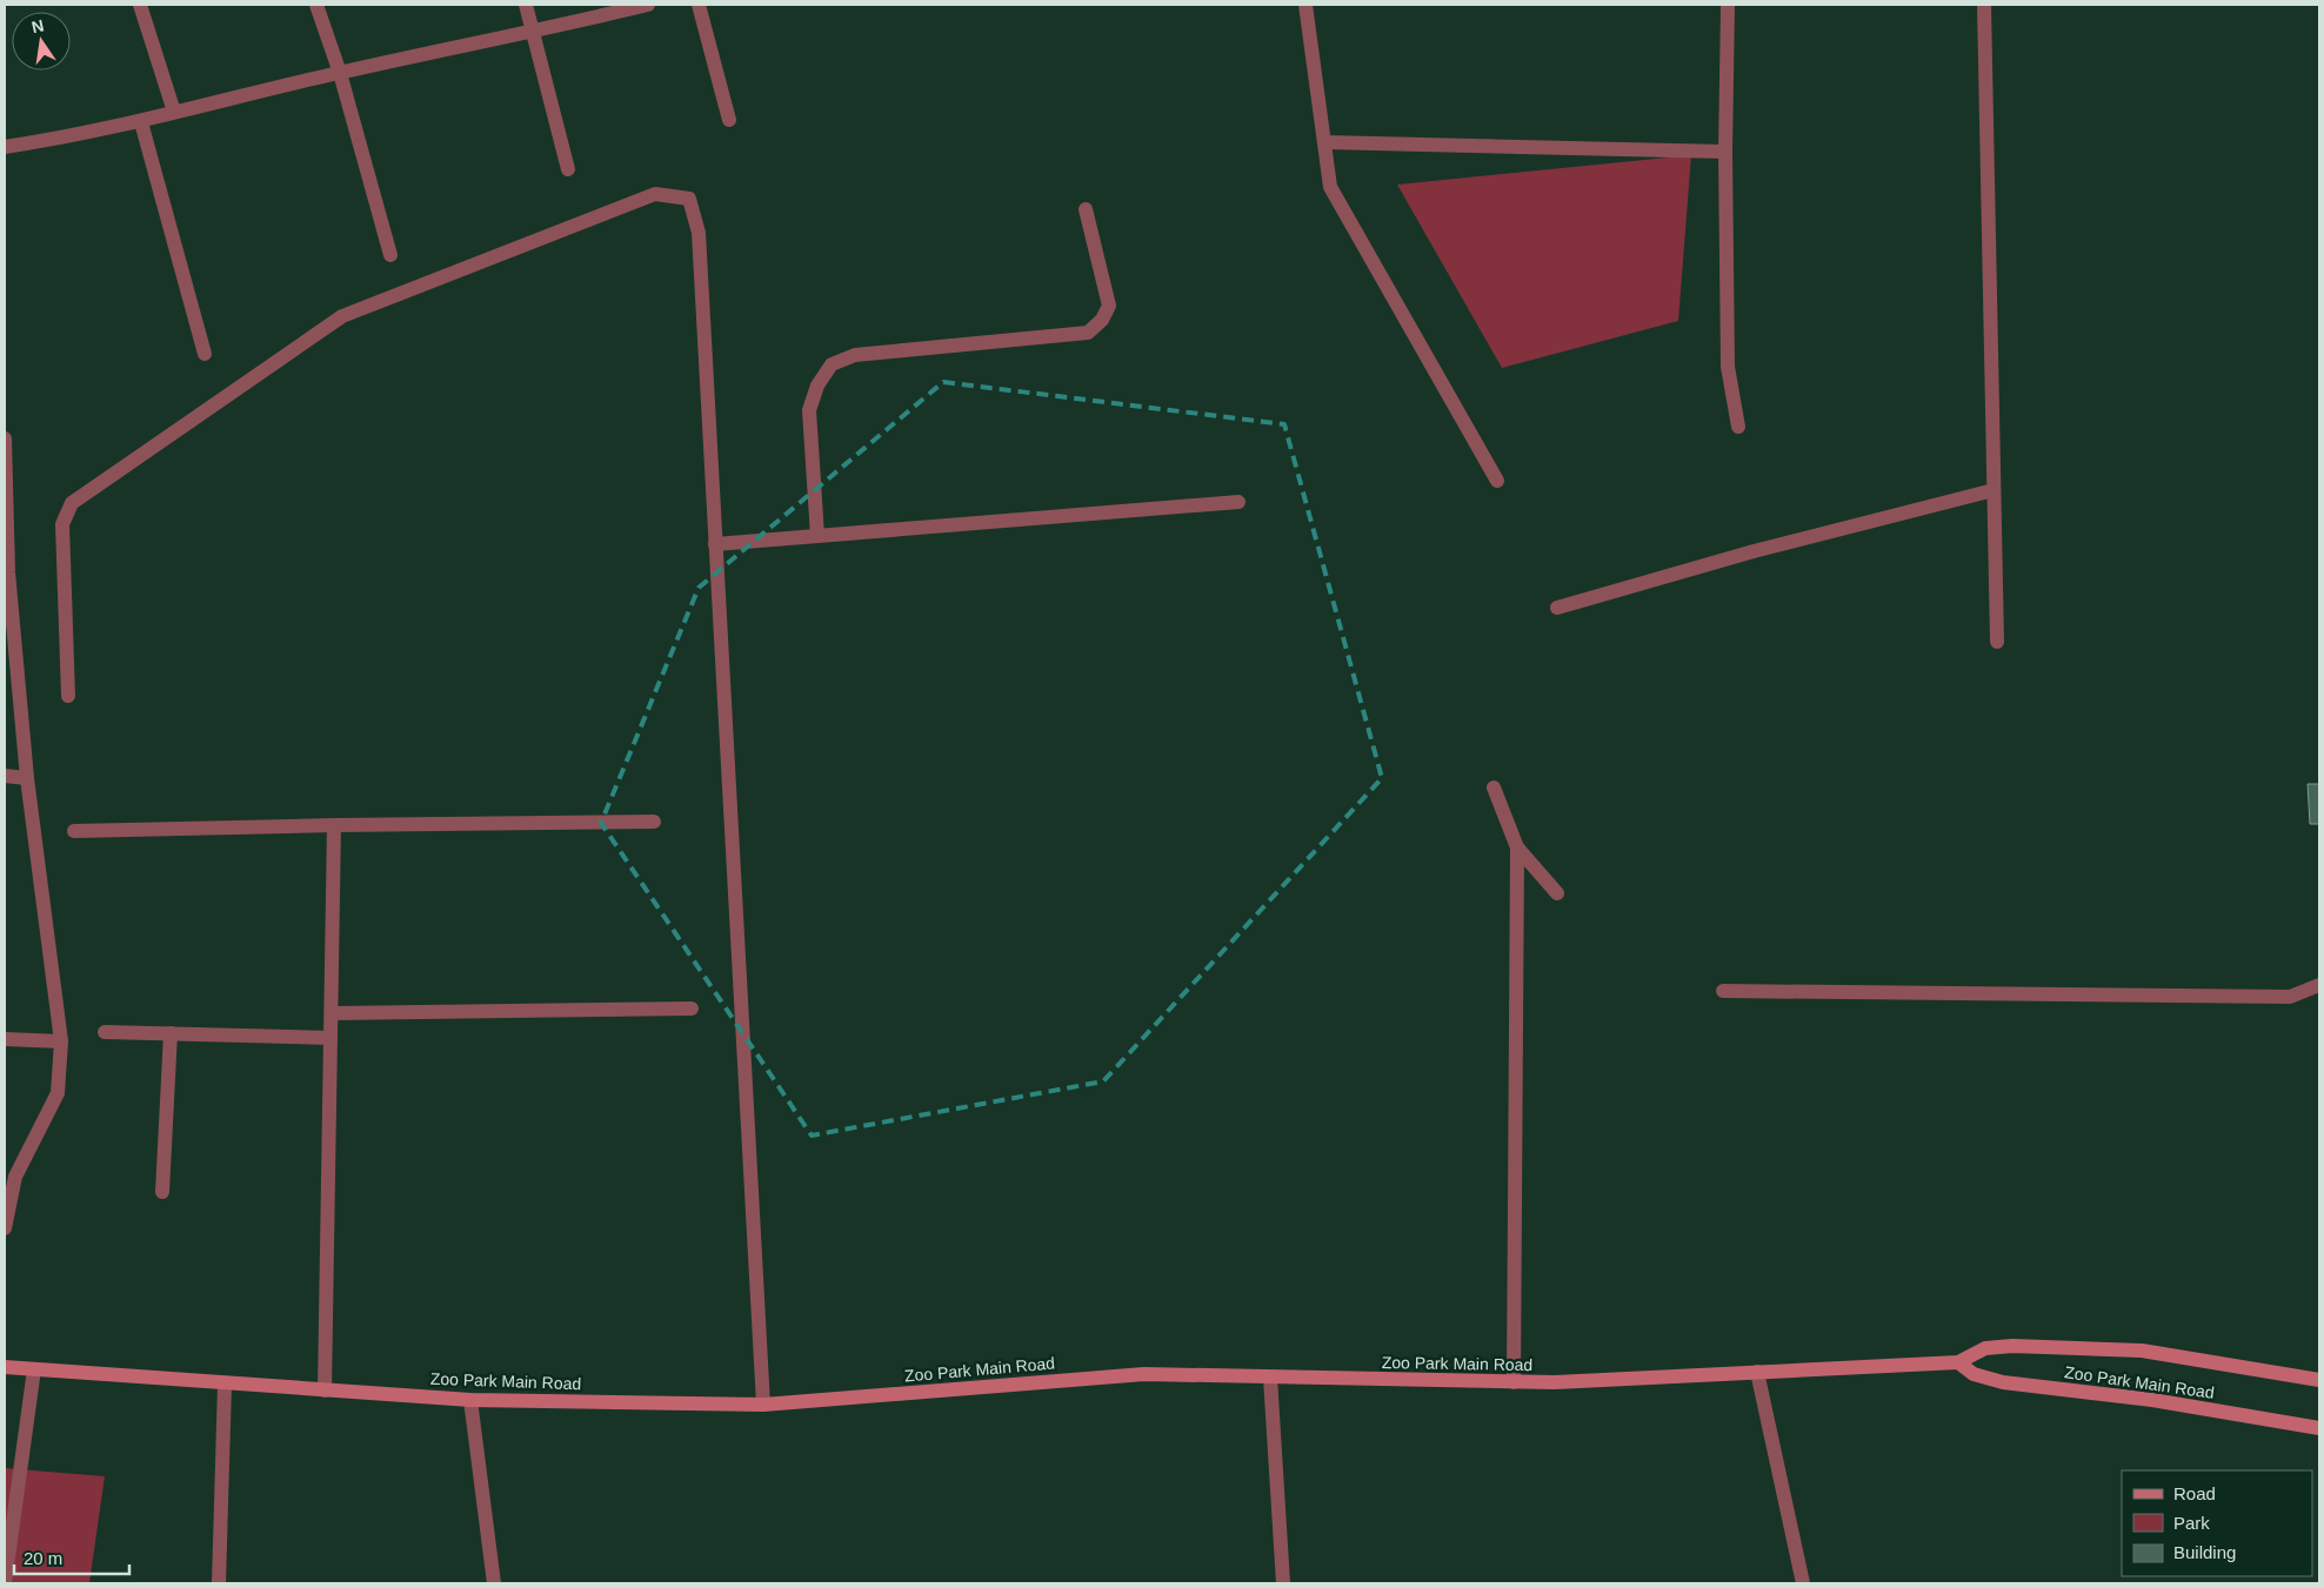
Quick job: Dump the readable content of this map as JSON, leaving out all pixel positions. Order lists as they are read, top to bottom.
{
  "streets": {
    "main road": ["Zoo Park Main Road"]
  },
  "legend": ["Road", "Park", "Building"],
  "scale_bar": "20 m",
  "north": "top"
}
